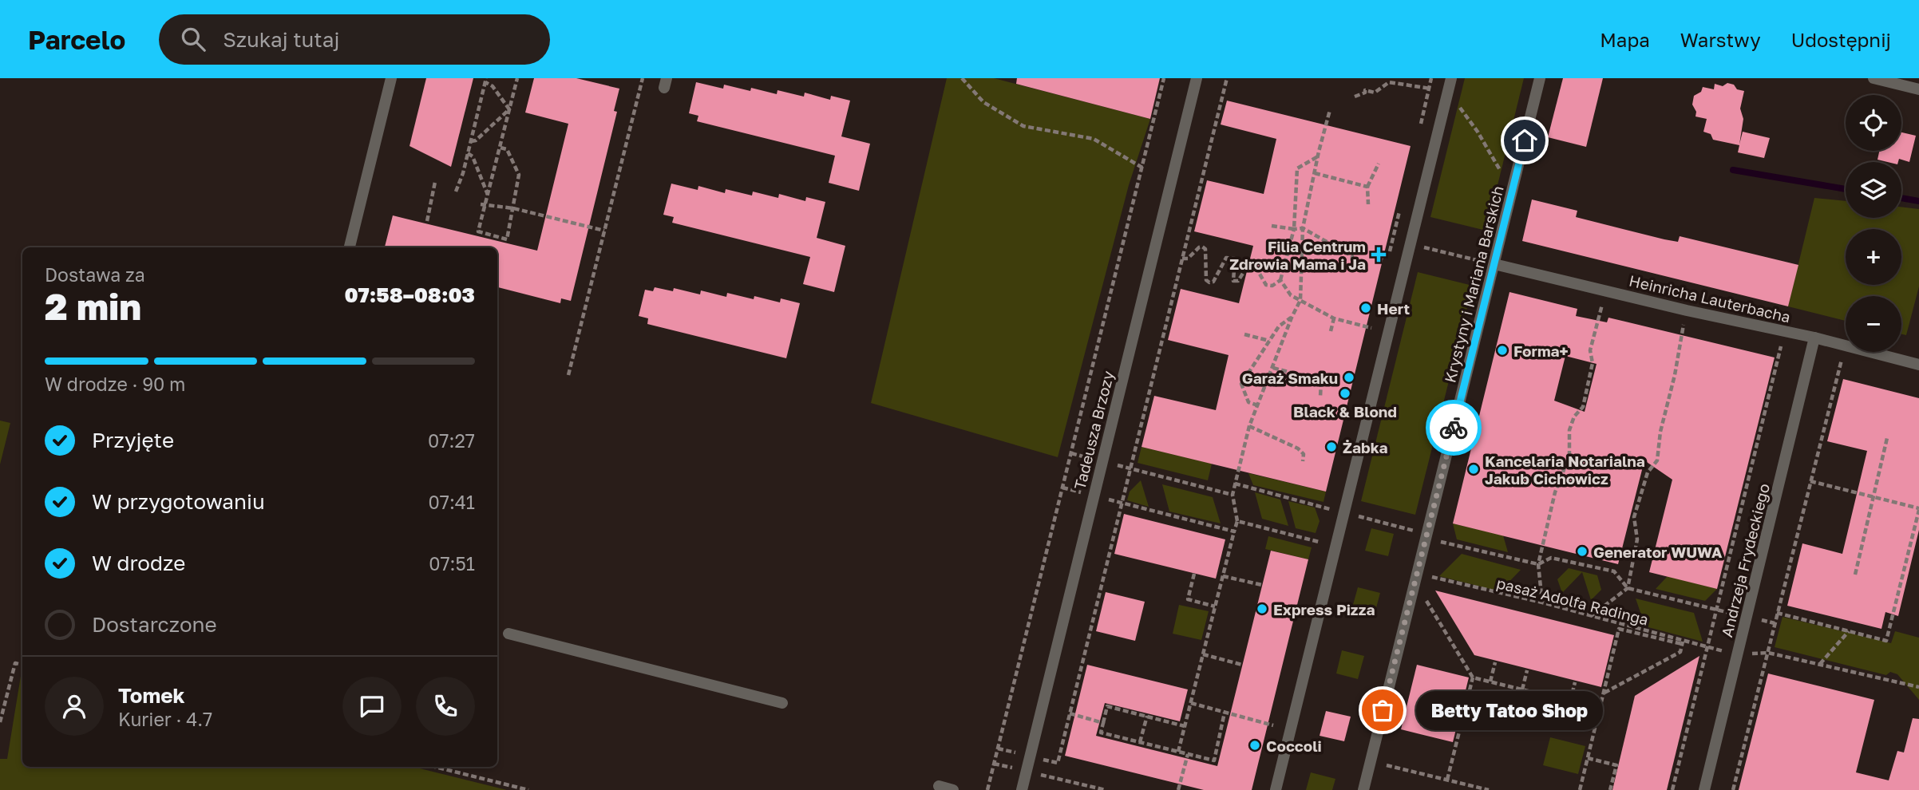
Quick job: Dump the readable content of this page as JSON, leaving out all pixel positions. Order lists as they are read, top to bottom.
{
  "streets": {
    "street": [
      "Krystyny i Mariana Barskich",
      "Heinricha Lauterbacha",
      "Tadeusza Brzozy",
      "Andrzeja Frydeckiego"
    ],
    "path": ["pasaż Adolfa Radinga"]
  },
  "crossings": [
    ["Krystyny i Mariana Barskich", "Heinricha Lauterbacha"],
    ["Krystyny i Mariana Barskich", "pasaż Adolfa Radinga"],
    ["Heinricha Lauterbacha", "Andrzeja Frydeckiego"],
    ["Andrzeja Frydeckiego", "pasaż Adolfa Radinga"]
  ],
  "places": {
    "health": ["Filia Centrum Zdrowia Mama i Ja"],
    "other": [
      "Hert",
      "Forma+",
      "Garaż Smaku",
      "Black & Blond",
      "Żabka",
      "Kancelaria Notarialna Jakub Cichowicz",
      "Generator WUWA",
      "Express Pizza",
      "Betty Tatoo Shop",
      "Coccoli"
    ]
  },
  "page": {
    "header": "Parcelo",
    "search": "Szukaj tutaj",
    "nav": ["Mapa", "Warstwy", "Udostępnij"],
    "map_buttons": ["+", "−"],
    "heading": ["2 min", "Dostawa za", "07:58–08:03"],
    "panel": ["Tomek", "Kurier · 4.7"],
    "bar": "W drodze · 90 m",
    "list": [
      ["Przyjęte", "07:27"],
      ["W przygotowaniu", "07:41"],
      ["W drodze", "07:51"],
      "Dostarczone"
    ],
    "bubble": "Betty Tatoo Shop"
  }
}
